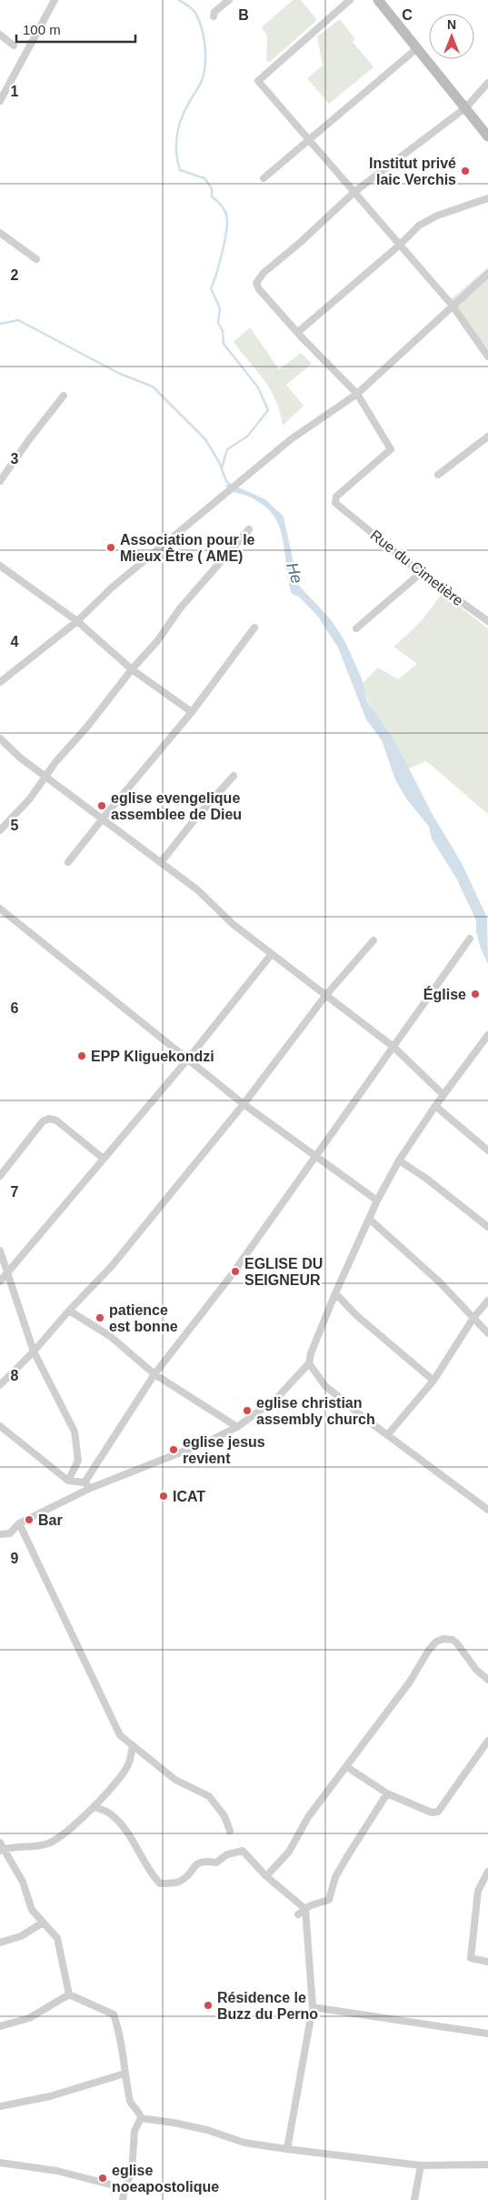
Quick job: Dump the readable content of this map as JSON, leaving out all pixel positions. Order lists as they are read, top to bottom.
{
  "streets": {
    "street": ["Rue du Cimetière"]
  },
  "water": ["He"],
  "places": [
    "Institut privé laic Verchis",
    "Association pour le Mieux Être ( AME)",
    "eglise evengelique assemblee de Dieu",
    "Église",
    "EPP Kliguekondzi",
    "EGLISE DU SEIGNEUR",
    "patience est bonne",
    "eglise christian assembly church",
    "eglise jesus revient",
    "ICAT",
    "Bar",
    "Résidence le Buzz du Perno",
    "eglise noeapostolique"
  ],
  "scale_bar": "100 m",
  "north": "top",
  "grid": {
    "columns": ["B", "C"],
    "rows": [
      "1",
      "2",
      "3",
      "4",
      "5",
      "6",
      "7",
      "8",
      "9"
    ]
  }
}
